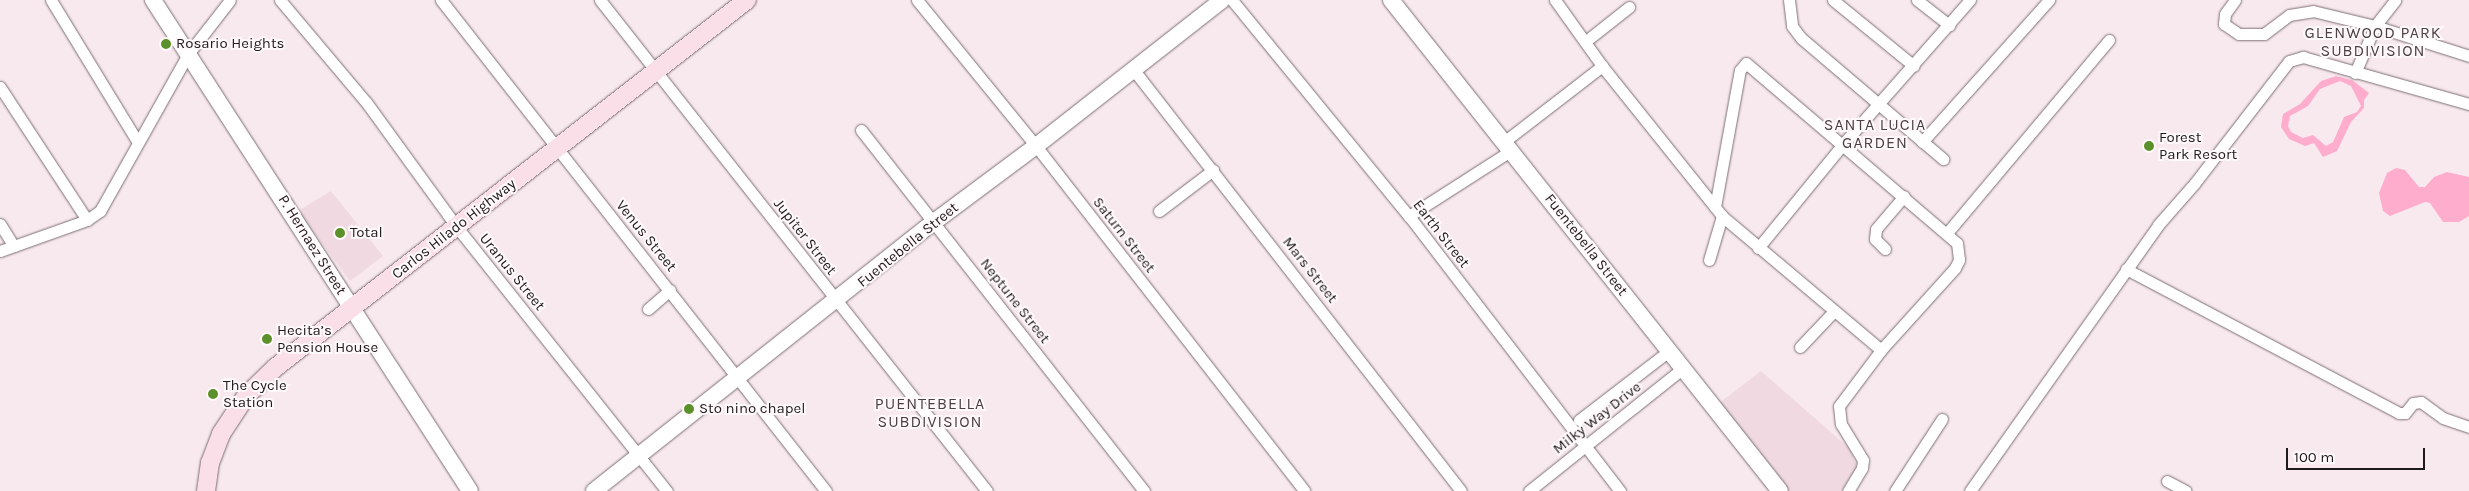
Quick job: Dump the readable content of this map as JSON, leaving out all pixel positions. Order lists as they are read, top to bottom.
{
  "streets": {
    "main road": ["Carlos Hilado Highway"],
    "street": [
      "Earth Street",
      "Saturn Street",
      "Venus Street",
      "Jupiter Street",
      "P. Hernaez Street",
      "Fuentebella Street",
      "Mars Street",
      "Uranus Street",
      "Neptune Street",
      "Milky Way Drive"
    ]
  },
  "crossings": [
    ["Carlos Hilado Highway", "Venus Street"],
    ["Carlos Hilado Highway", "Jupiter Street"],
    ["Carlos Hilado Highway", "P. Hernaez Street"],
    ["Carlos Hilado Highway", "Uranus Street"],
    ["Earth Street", "Milky Way Drive"],
    ["Saturn Street", "Fuentebella Street"],
    ["Venus Street", "Fuentebella Street"],
    ["Jupiter Street", "Fuentebella Street"],
    ["Fuentebella Street", "Mars Street"],
    ["Fuentebella Street", "Uranus Street"],
    ["Fuentebella Street", "Neptune Street"],
    ["Fuentebella Street", "Milky Way Drive"]
  ],
  "districts": ["GLENWOOD PARK SUBDIVISION", "SANTA LUCIA GARDEN", "PUENTEBELLA SUBDIVISION"],
  "places": [
    "Rosario Heights",
    "Forest Park Resort",
    "Total",
    "Hecita’s Pension House",
    "The Cycle Station",
    "Sto nino chapel"
  ],
  "scale_bar": "100 m"
}
